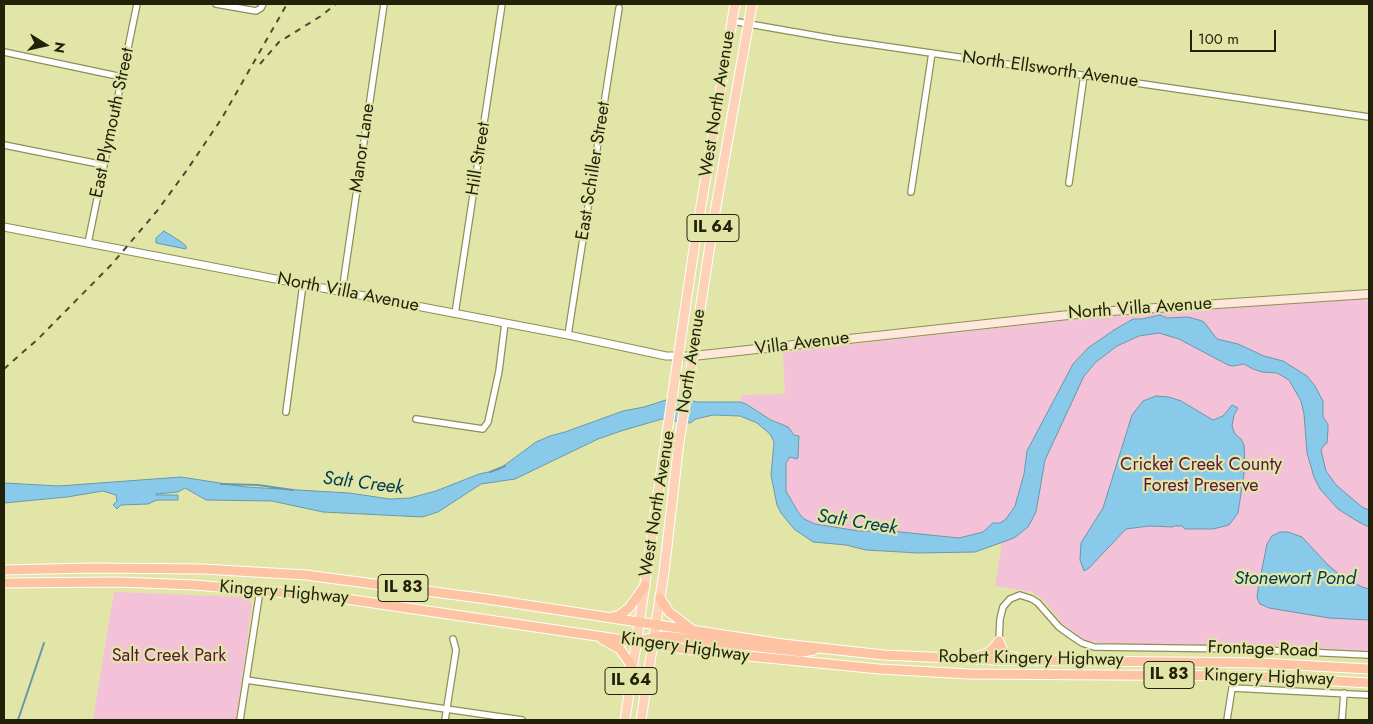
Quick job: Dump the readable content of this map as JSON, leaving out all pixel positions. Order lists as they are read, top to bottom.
{
  "streets": {
    "highway": ["IL 83", "Kingery Highway", "Robert Kingery Highway"],
    "main road": [
      "West North Avenue",
      "IL 64",
      "North Villa Avenue",
      "Villa Avenue",
      "North Avenue"
    ],
    "street": [
      "North Ellsworth Avenue",
      "East Plymouth Street",
      "Manor Lane",
      "Hill Street",
      "East Schiller Street",
      "Frontage Road"
    ]
  },
  "crossings": [
    ["North Ellsworth Avenue", "West North Avenue"],
    ["North Ellsworth Avenue", "IL 64"],
    ["North Ellsworth Avenue", "North Avenue"],
    ["West North Avenue", "IL 64"],
    ["West North Avenue", "North Villa Avenue"],
    ["West North Avenue", "Kingery Highway"],
    ["East Plymouth Street", "North Villa Avenue"],
    ["Manor Lane", "North Villa Avenue"],
    ["Hill Street", "North Villa Avenue"],
    ["East Schiller Street", "North Villa Avenue"],
    ["North Villa Avenue", "Villa Avenue"],
    ["North Villa Avenue", "North Avenue"],
    ["Villa Avenue", "North Avenue"],
    ["North Avenue", "Kingery Highway"],
    ["Kingery Highway", "Robert Kingery Highway"]
  ],
  "water": ["Salt Creek", "Stonewort Pond"],
  "parks": ["Cricket Creek County Forest Preserve", "Salt Creek Park"],
  "scale_bar": "100 m",
  "north": "right"
}
